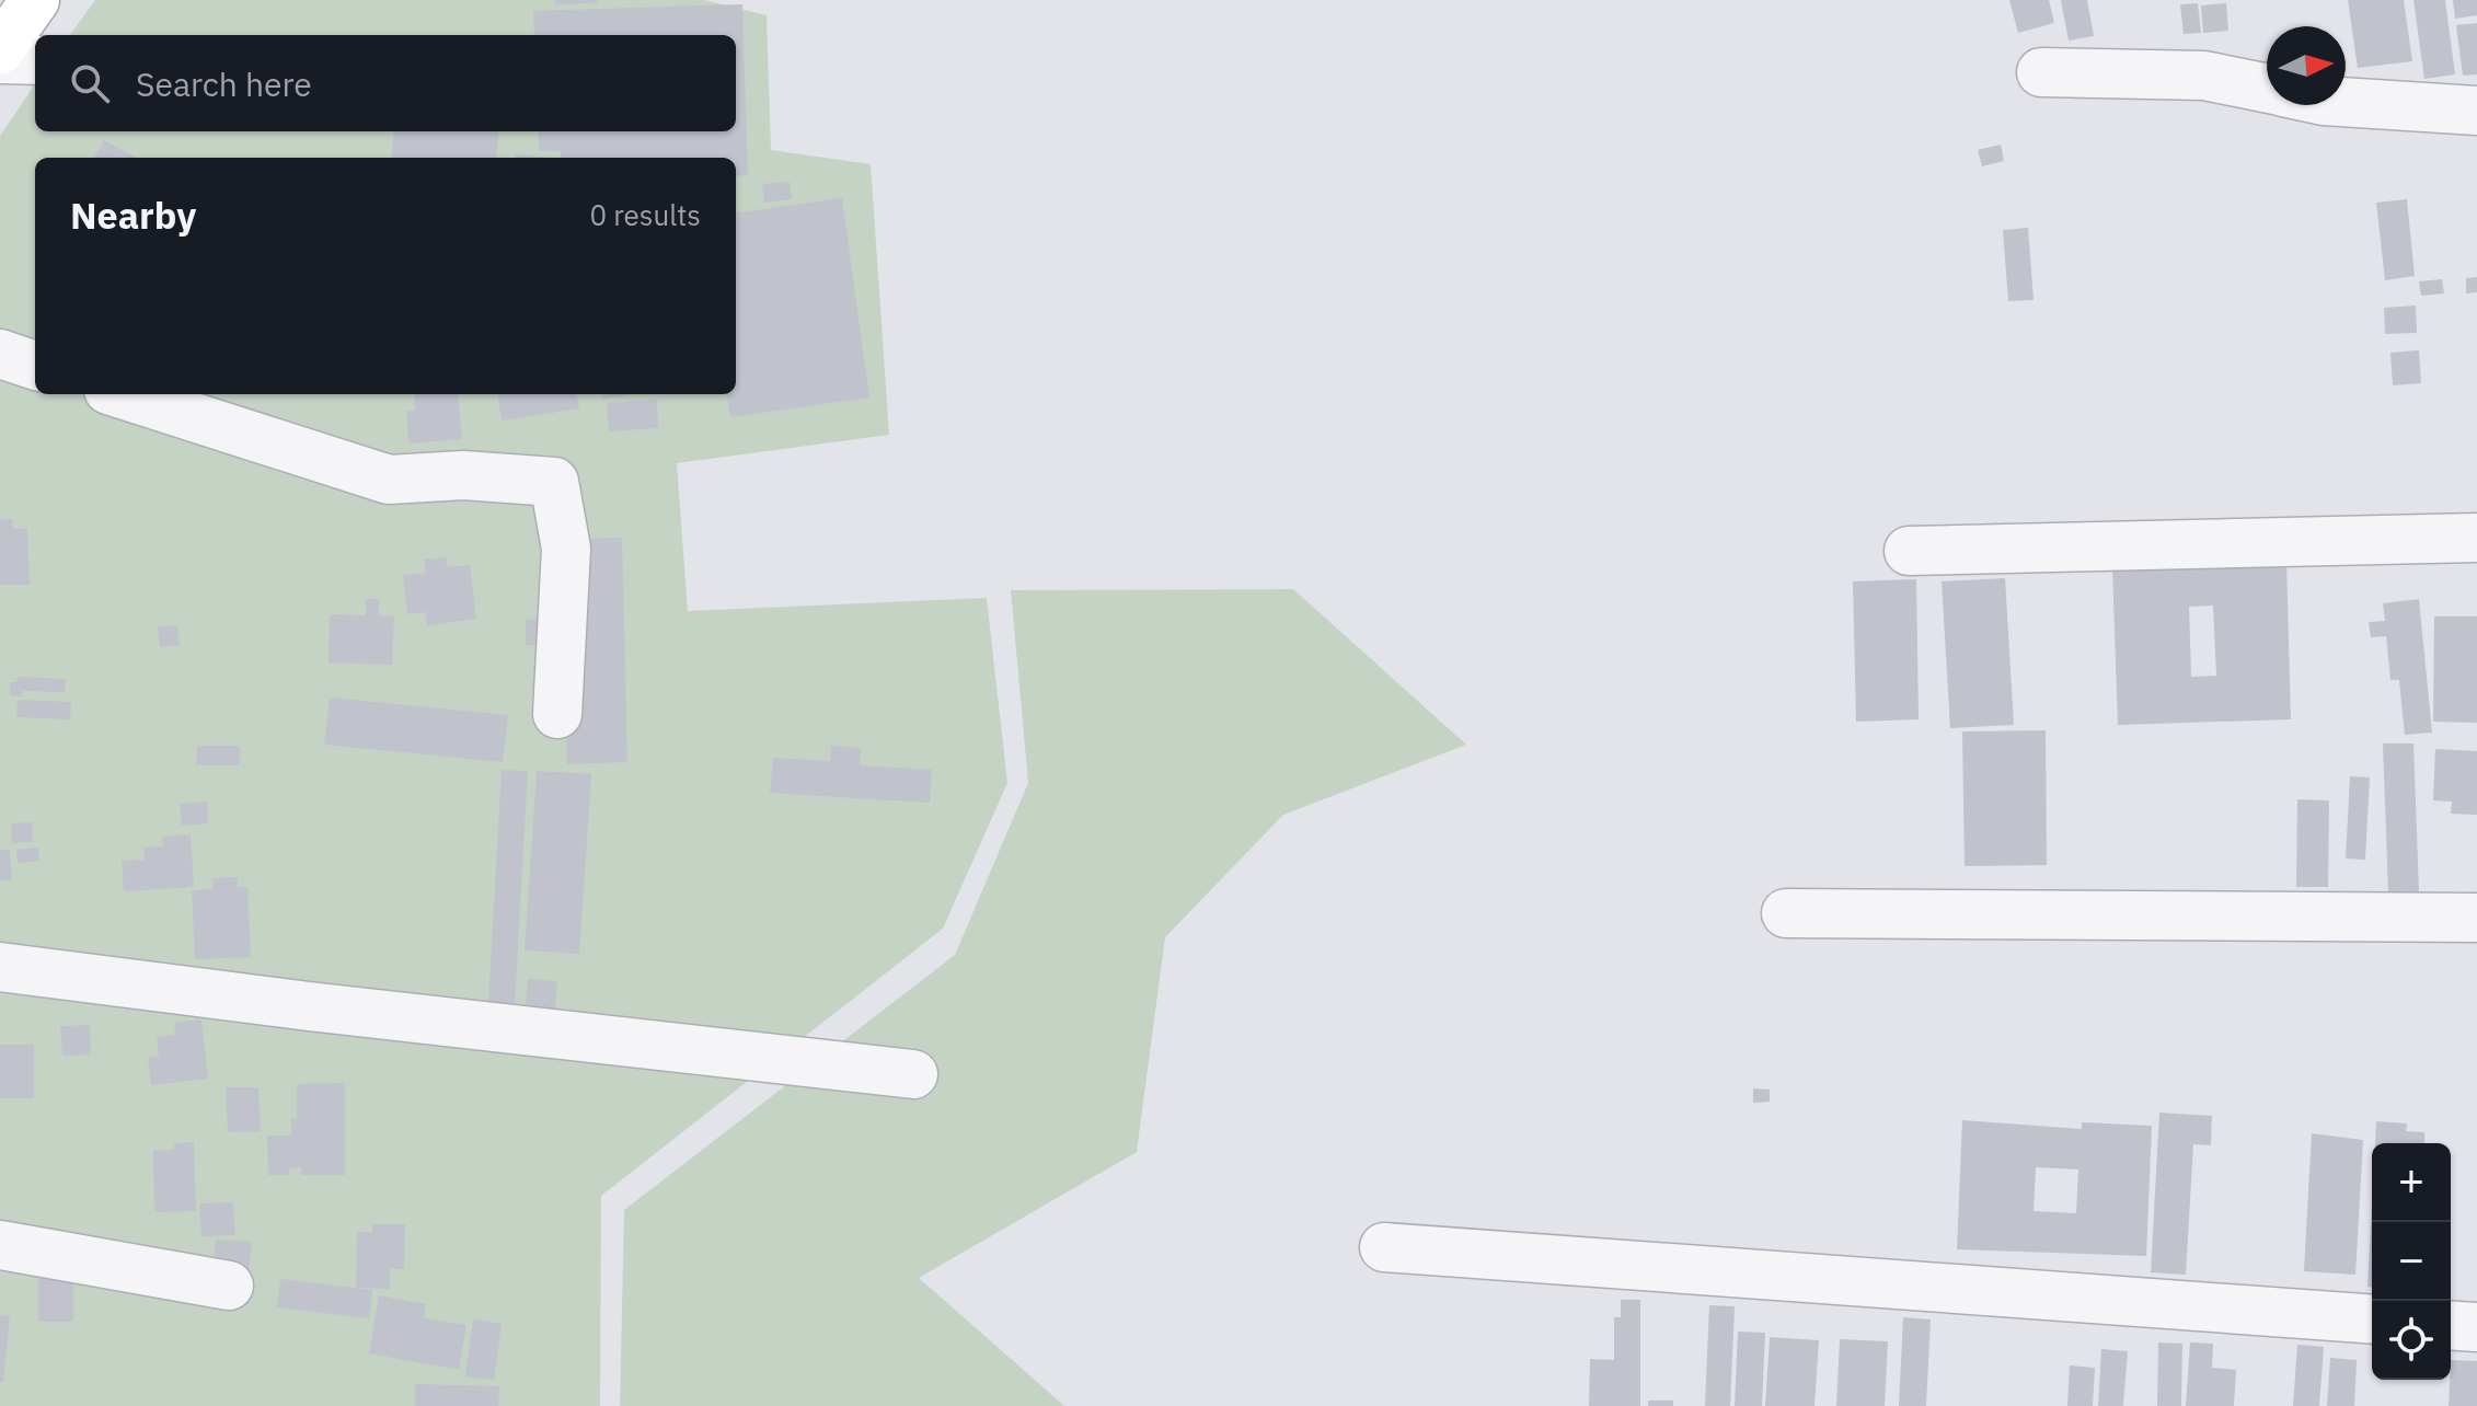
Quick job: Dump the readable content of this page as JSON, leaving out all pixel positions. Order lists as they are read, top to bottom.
{
  "north": "right",
  "page": {
    "search": "Search here",
    "heading": ["Nearby", "0 results"],
    "map_buttons": ["+", "−"]
  }
}
